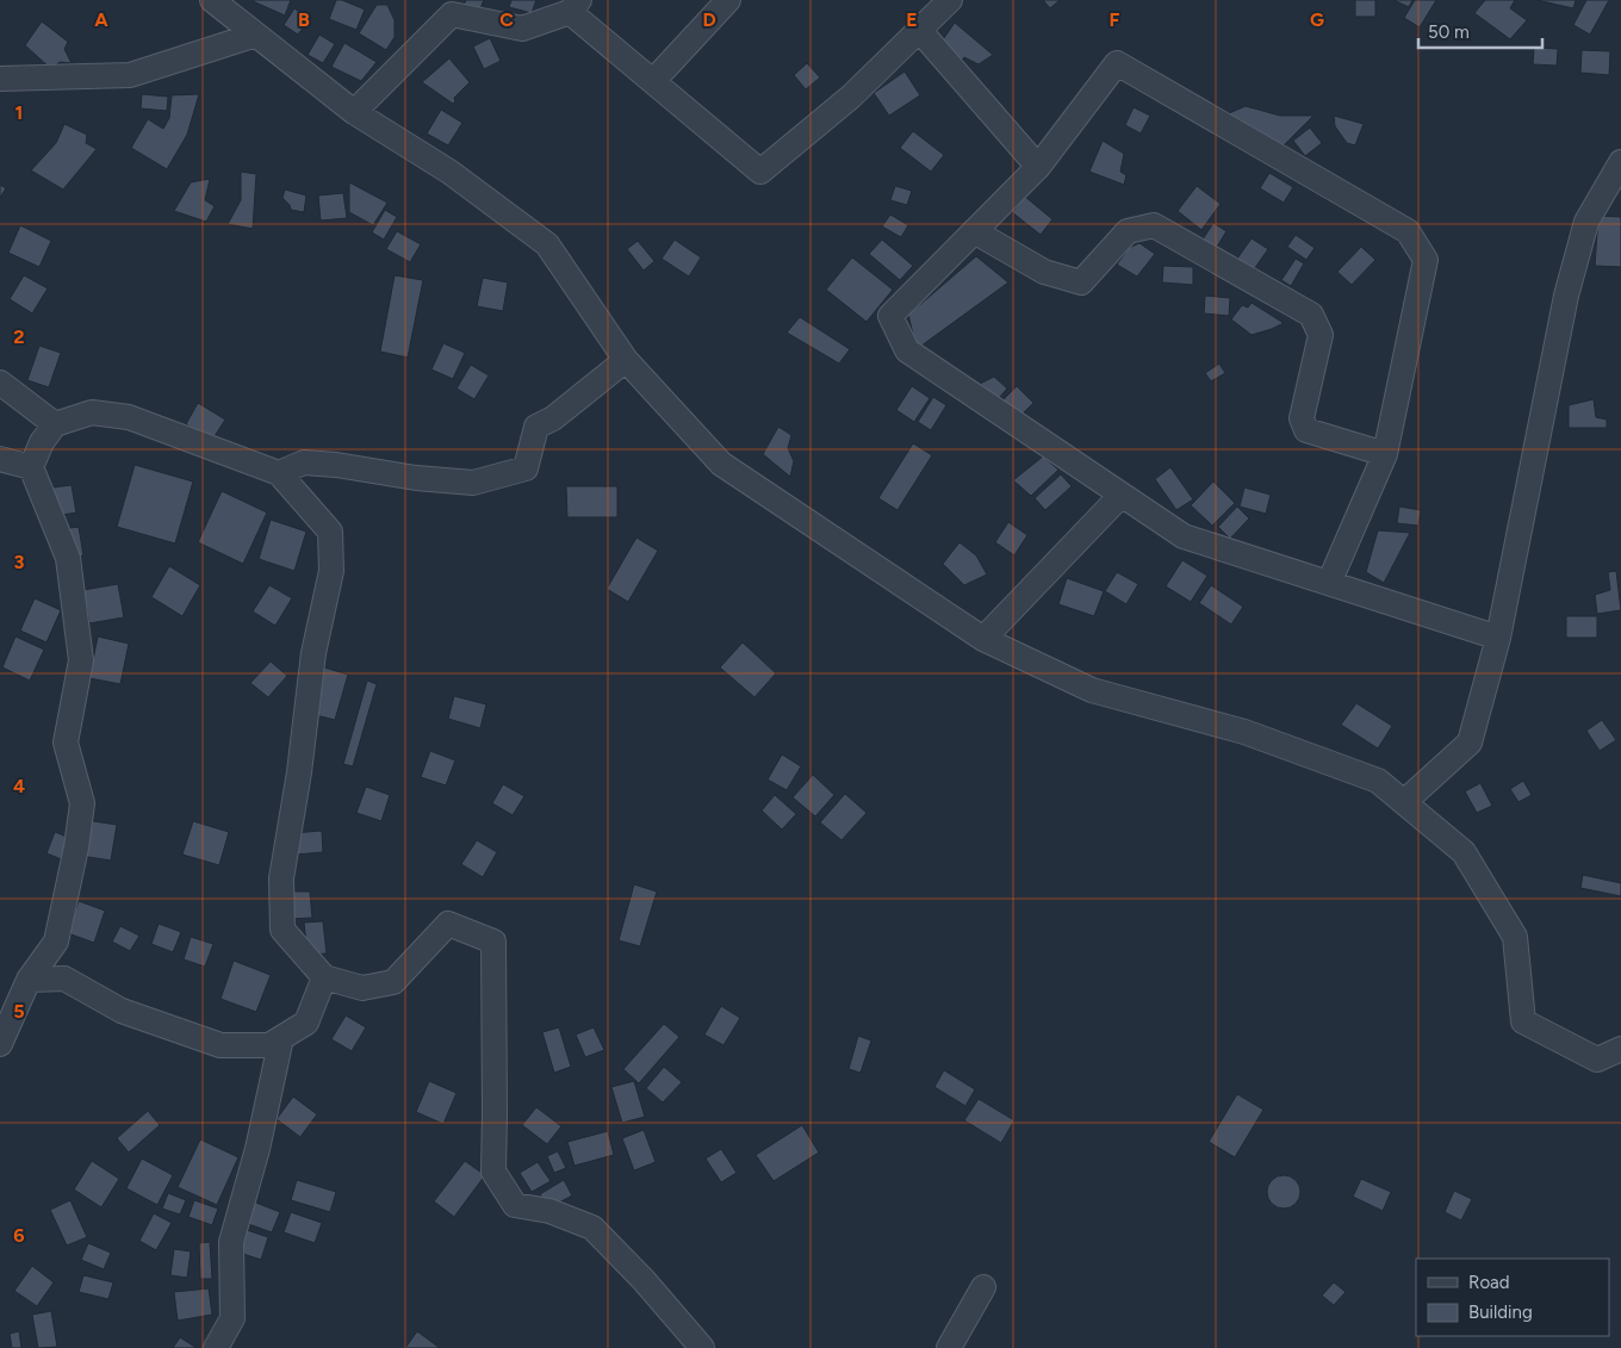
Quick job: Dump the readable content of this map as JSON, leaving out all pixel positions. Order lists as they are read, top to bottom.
{
  "legend": ["Road", "Building"],
  "scale_bar": "50 m",
  "grid": {
    "columns": [
      "A",
      "B",
      "C",
      "D",
      "E",
      "F",
      "G"
    ],
    "rows": [
      "1",
      "2",
      "3",
      "4",
      "5",
      "6"
    ]
  }
}
